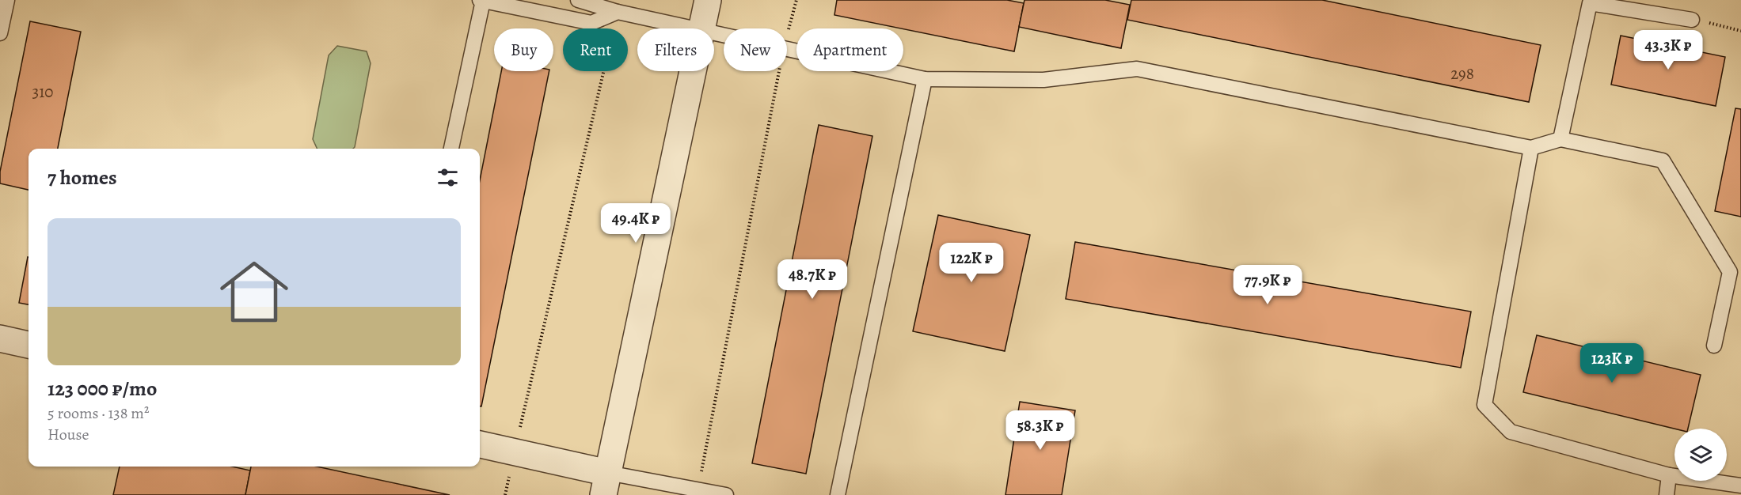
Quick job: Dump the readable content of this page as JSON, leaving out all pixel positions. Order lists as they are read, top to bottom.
{
  "house_numbers": ["298", "310"],
  "page": {
    "chip": [
      "Buy",
      "Rent",
      "Filters",
      "New",
      "Apartment"
    ],
    "price": [
      "43.3K ₽",
      "49.4K ₽",
      "122K ₽",
      "48.7K ₽",
      "77.9K ₽",
      "123K ₽",
      "58.3K ₽"
    ],
    "heading": "7 homes",
    "list": [
      {
        "name": "123 000 ₽/mo",
        "note": "5 rooms · 138 m² · House"
      }
    ]
  }
}
